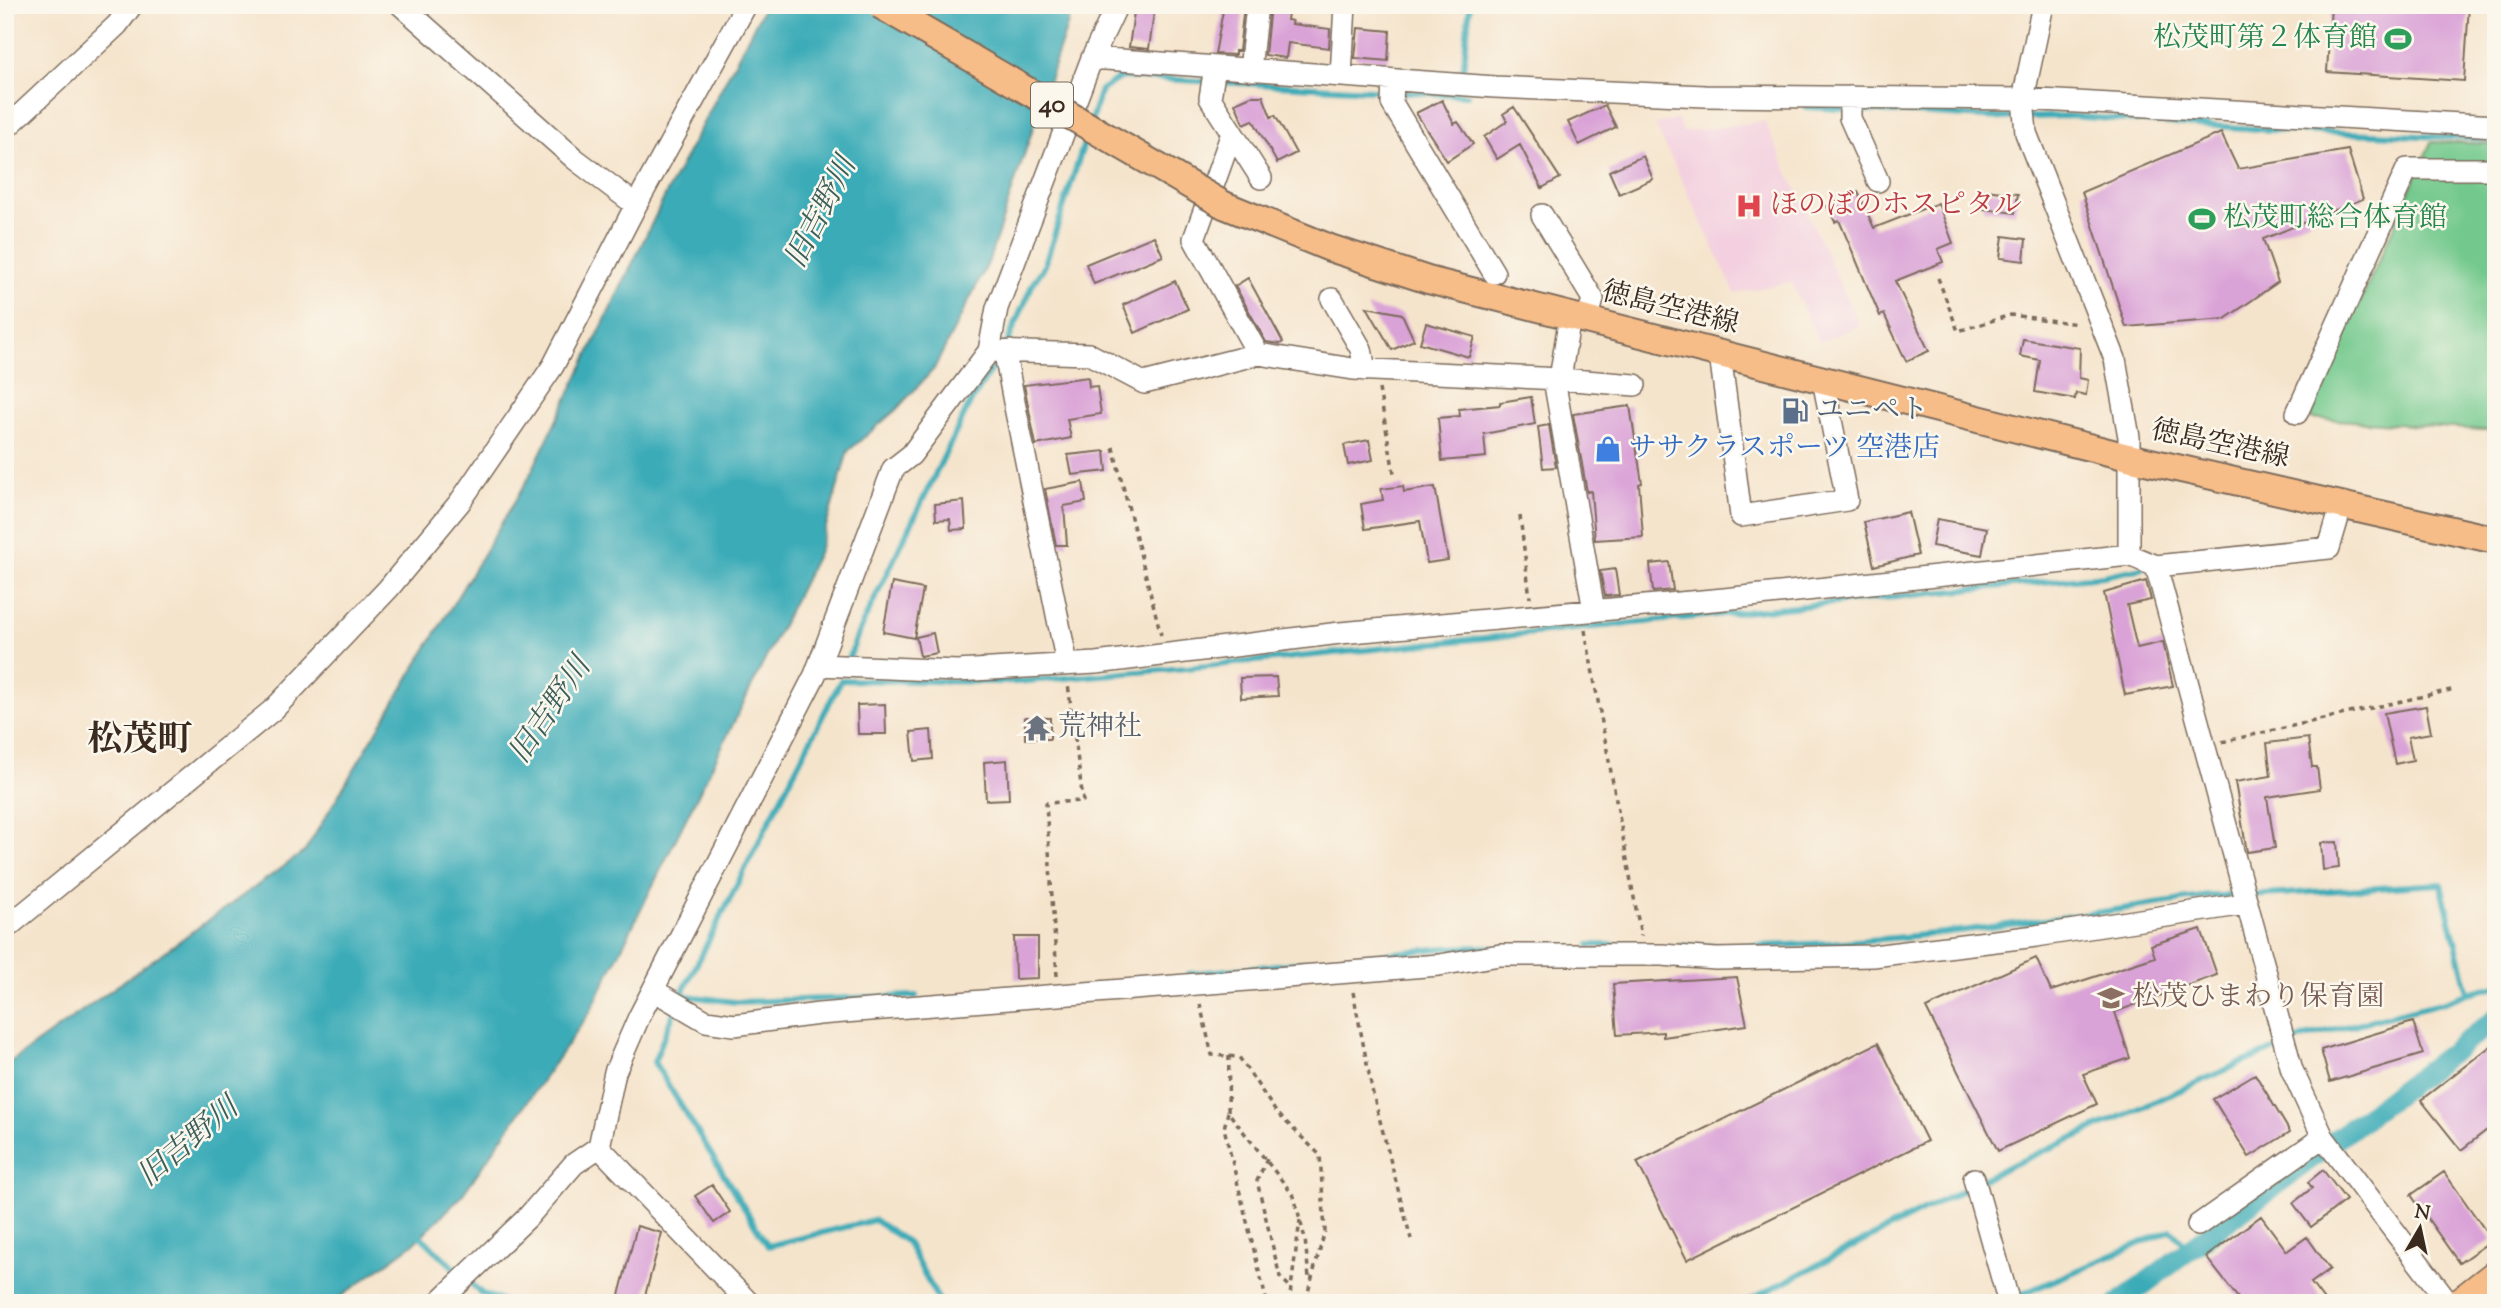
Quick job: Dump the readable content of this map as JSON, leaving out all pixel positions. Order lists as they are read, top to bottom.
{
  "streets": {
    "main road": ["40", "徳島空港線"]
  },
  "districts": ["松茂町"],
  "water": ["旧吉野川"],
  "places": {
    "sports": ["松茂町第２体育館", "松茂町総合体育館"],
    "hospital": ["ほのぼのホスピタル"],
    "fuel station": ["ユニペト"],
    "shop": ["ササクラスポーツ 空港店"],
    "temple": ["荒神社"],
    "school or university": ["松茂ひまわり保育園"]
  },
  "north": "top"
}
